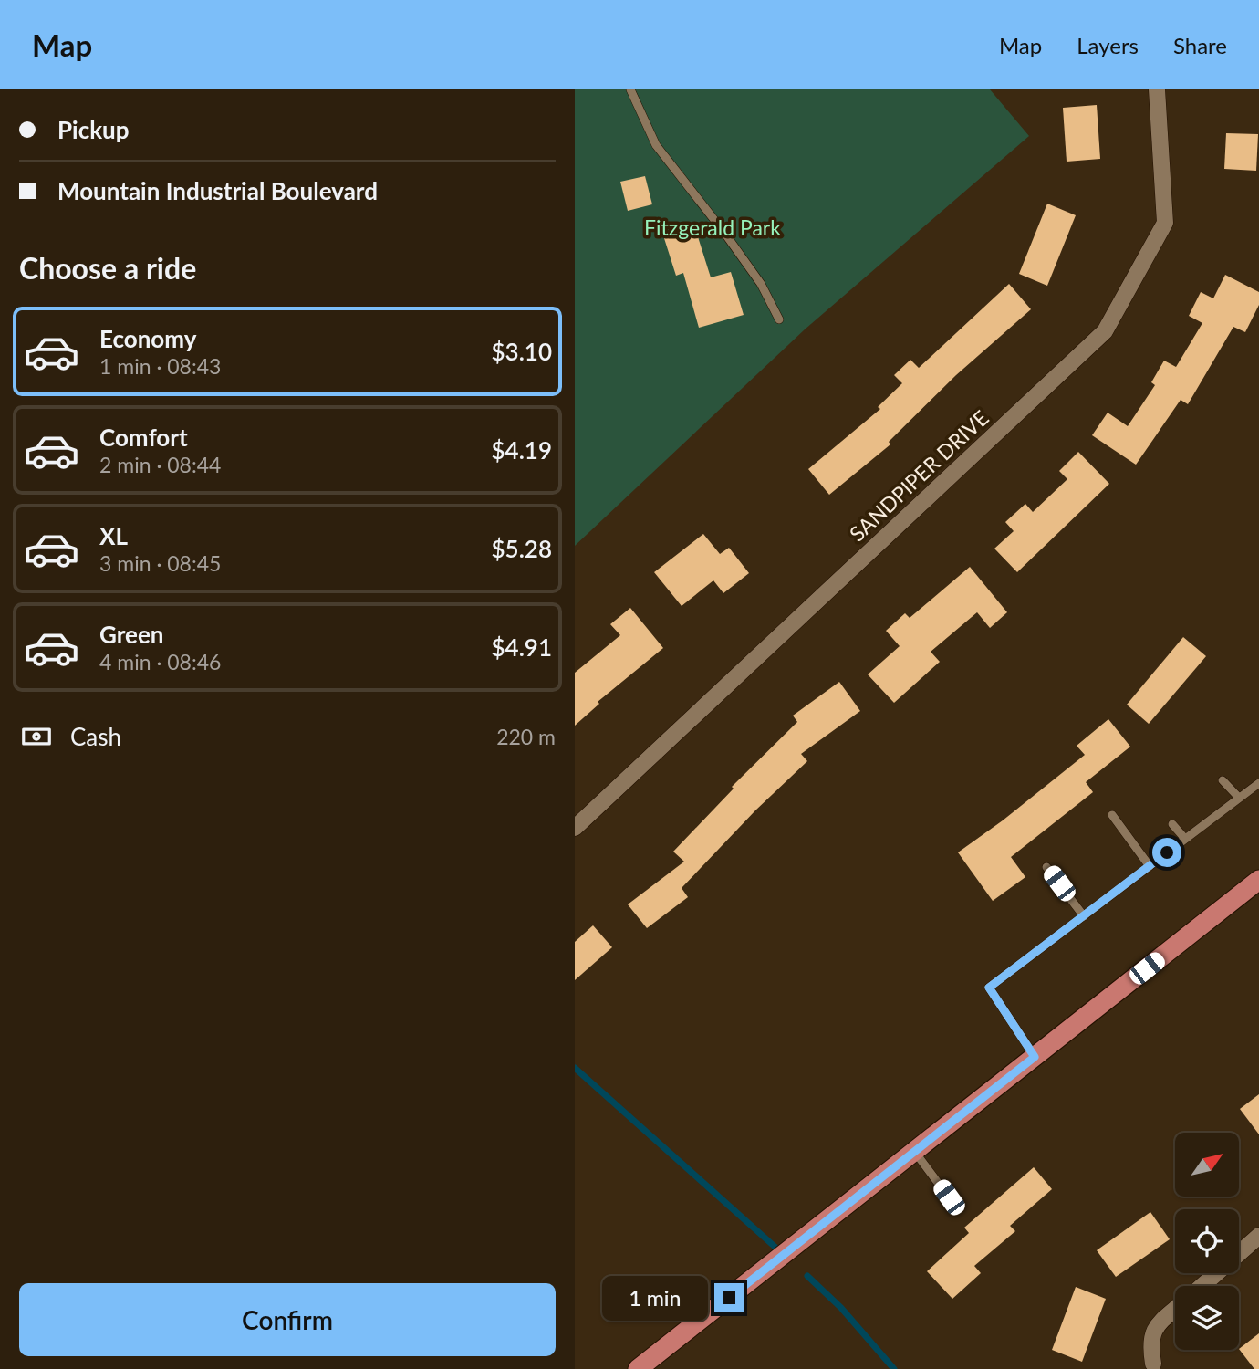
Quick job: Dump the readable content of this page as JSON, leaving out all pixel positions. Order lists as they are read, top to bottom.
{
  "streets": {
    "street": ["SANDPIPER DRIVE"]
  },
  "parks": ["Fitzgerald Park"],
  "north": "top right",
  "page": {
    "header": "Map",
    "nav": ["Map", "Layers", "Share"],
    "banner": ["Pickup", "Mountain Industrial Boulevard"],
    "heading": "Choose a ride",
    "list": [
      {
        "name": "Economy",
        "note": "1 min · 08:43",
        "value": "$3.10"
      },
      {
        "name": "Comfort",
        "note": "2 min · 08:44",
        "value": "$4.19"
      },
      {
        "name": "XL",
        "note": "3 min · 08:45",
        "value": "$5.28"
      },
      {
        "name": "Green",
        "note": "4 min · 08:46",
        "value": "$4.91"
      }
    ],
    "pay": ["Cash", "220 m"],
    "buttons": "Confirm",
    "bubble": "1 min"
  }
}
